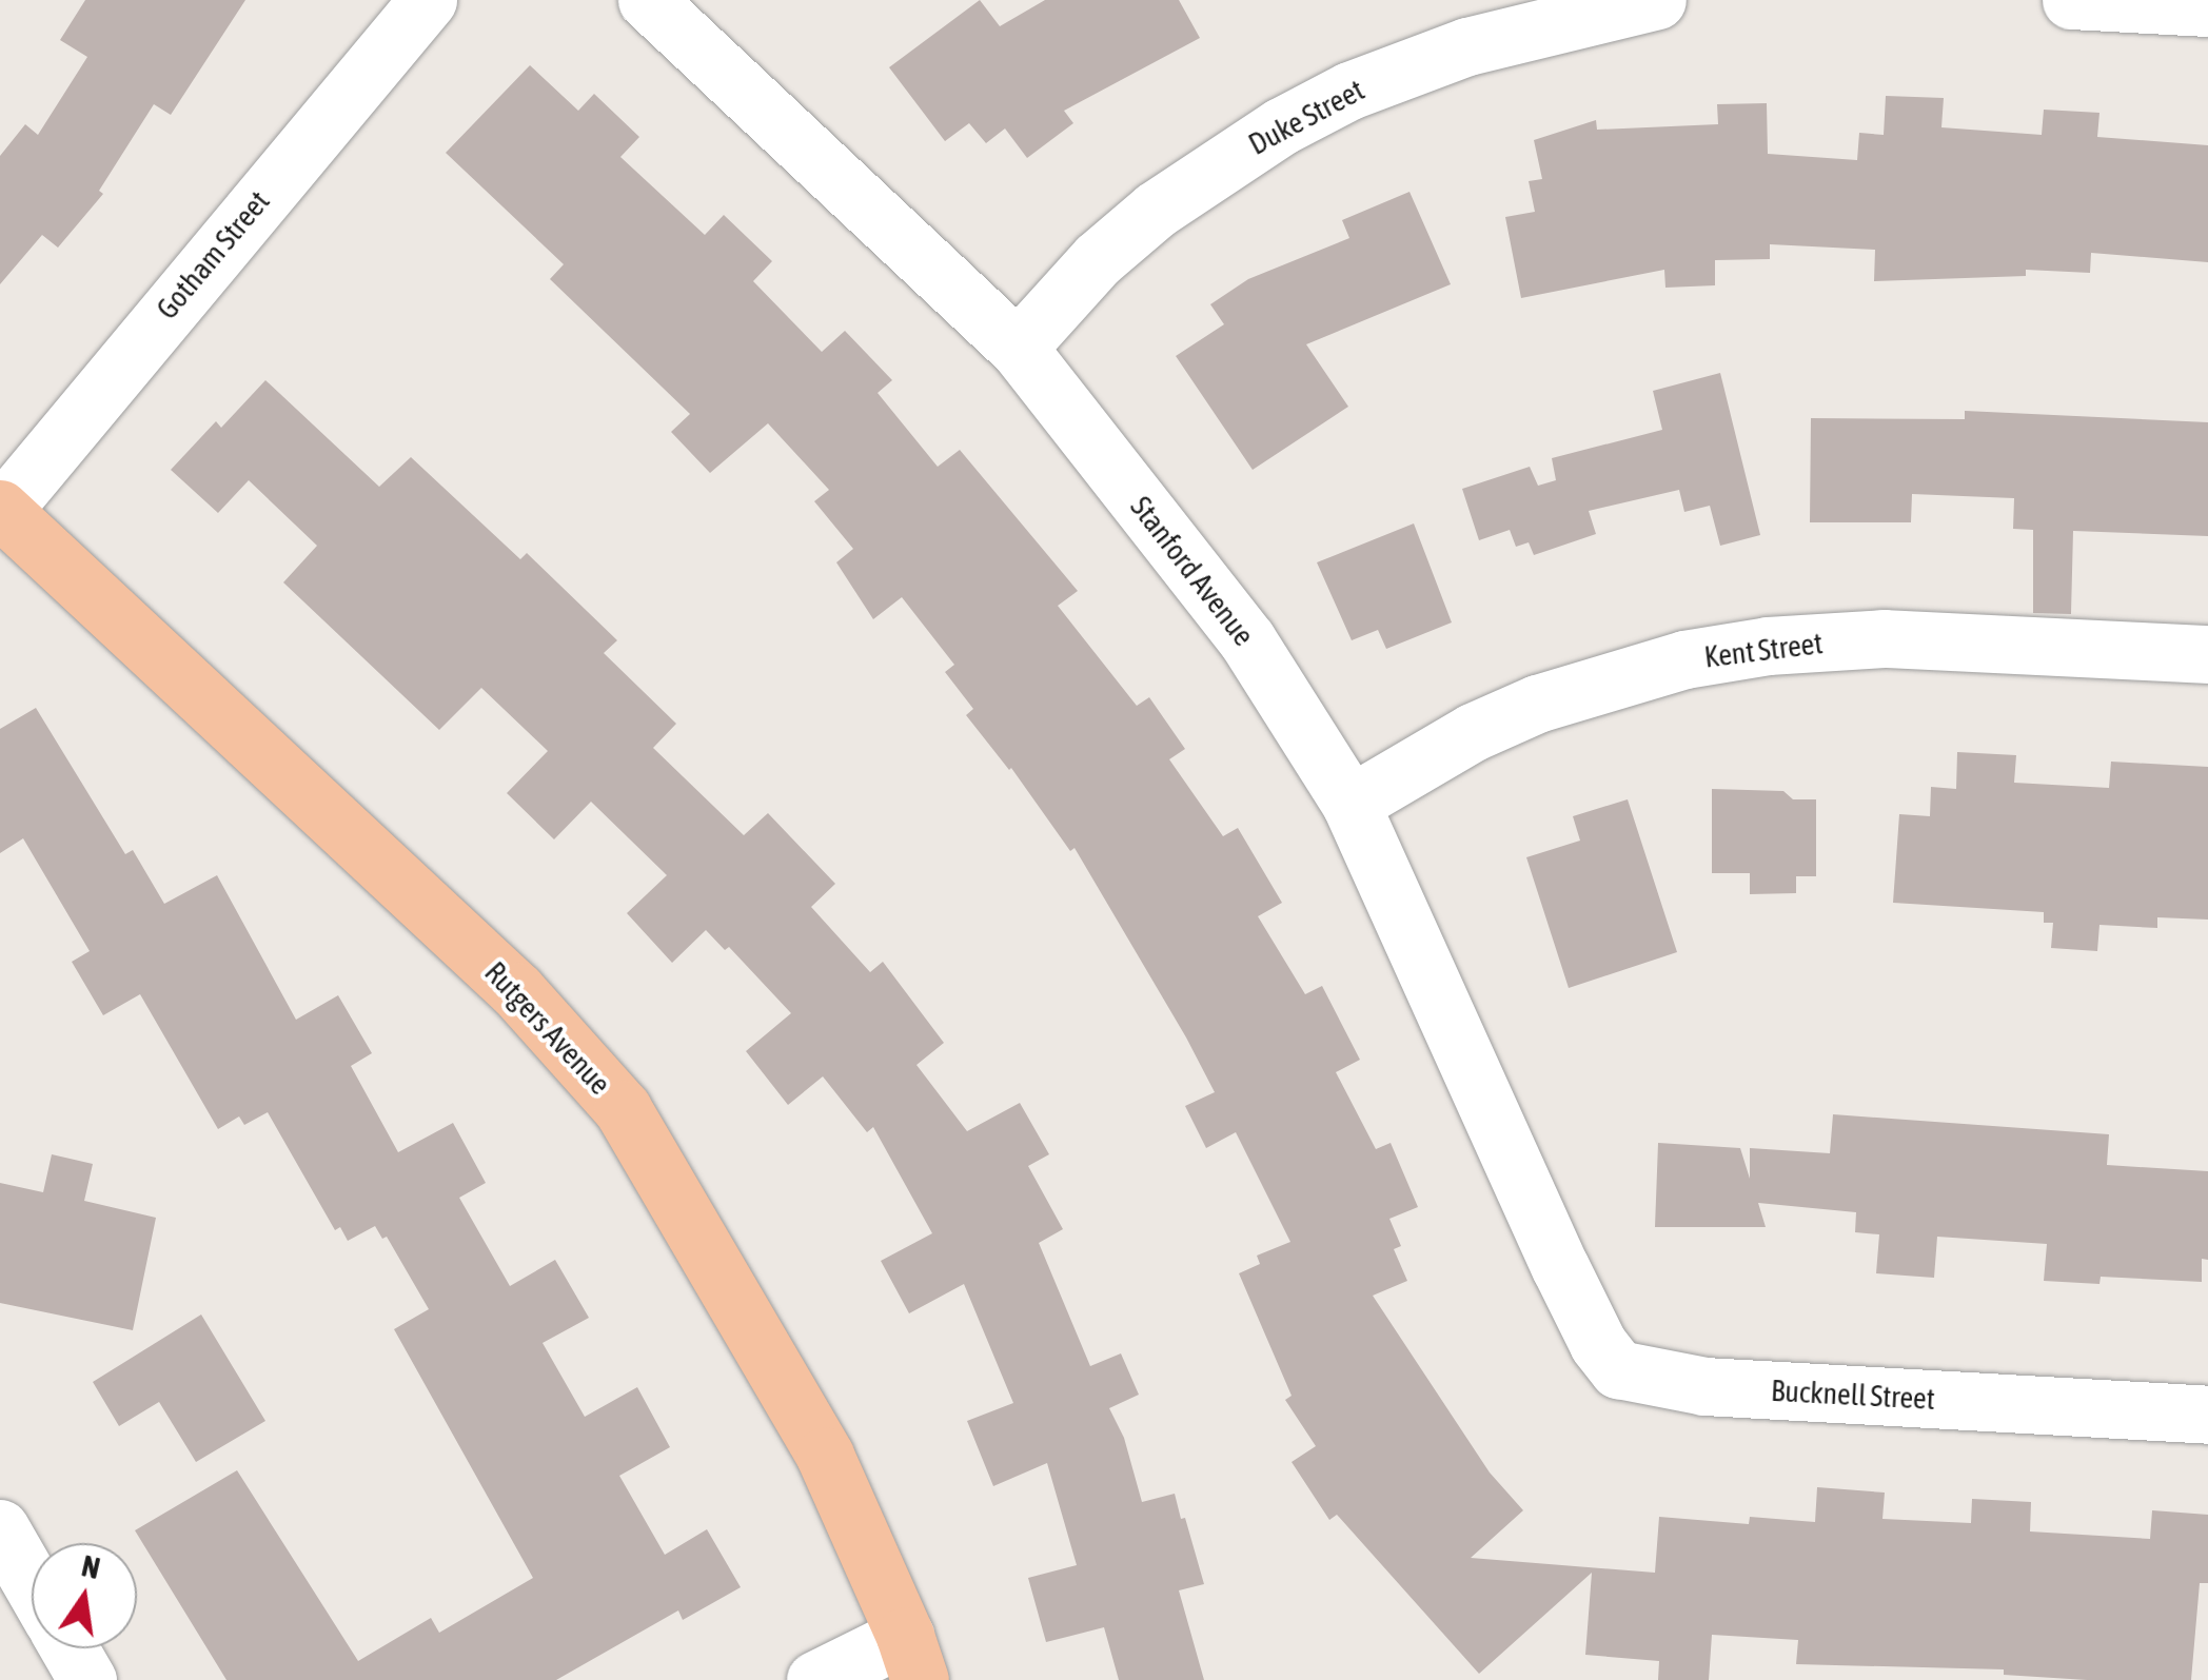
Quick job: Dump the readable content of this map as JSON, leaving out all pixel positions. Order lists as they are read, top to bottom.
{
  "streets": {
    "main road": ["Rutgers Avenue"],
    "street": [
      "Duke Street",
      "Gotham Street",
      "Stanford Avenue",
      "Kent Street",
      "Bucknell Street"
    ]
  },
  "crossings": [
    ["Duke Street", "Stanford Avenue"],
    ["Gotham Street", "Rutgers Avenue"],
    ["Stanford Avenue", "Kent Street"],
    ["Stanford Avenue", "Bucknell Street"]
  ],
  "north": "top"
}
